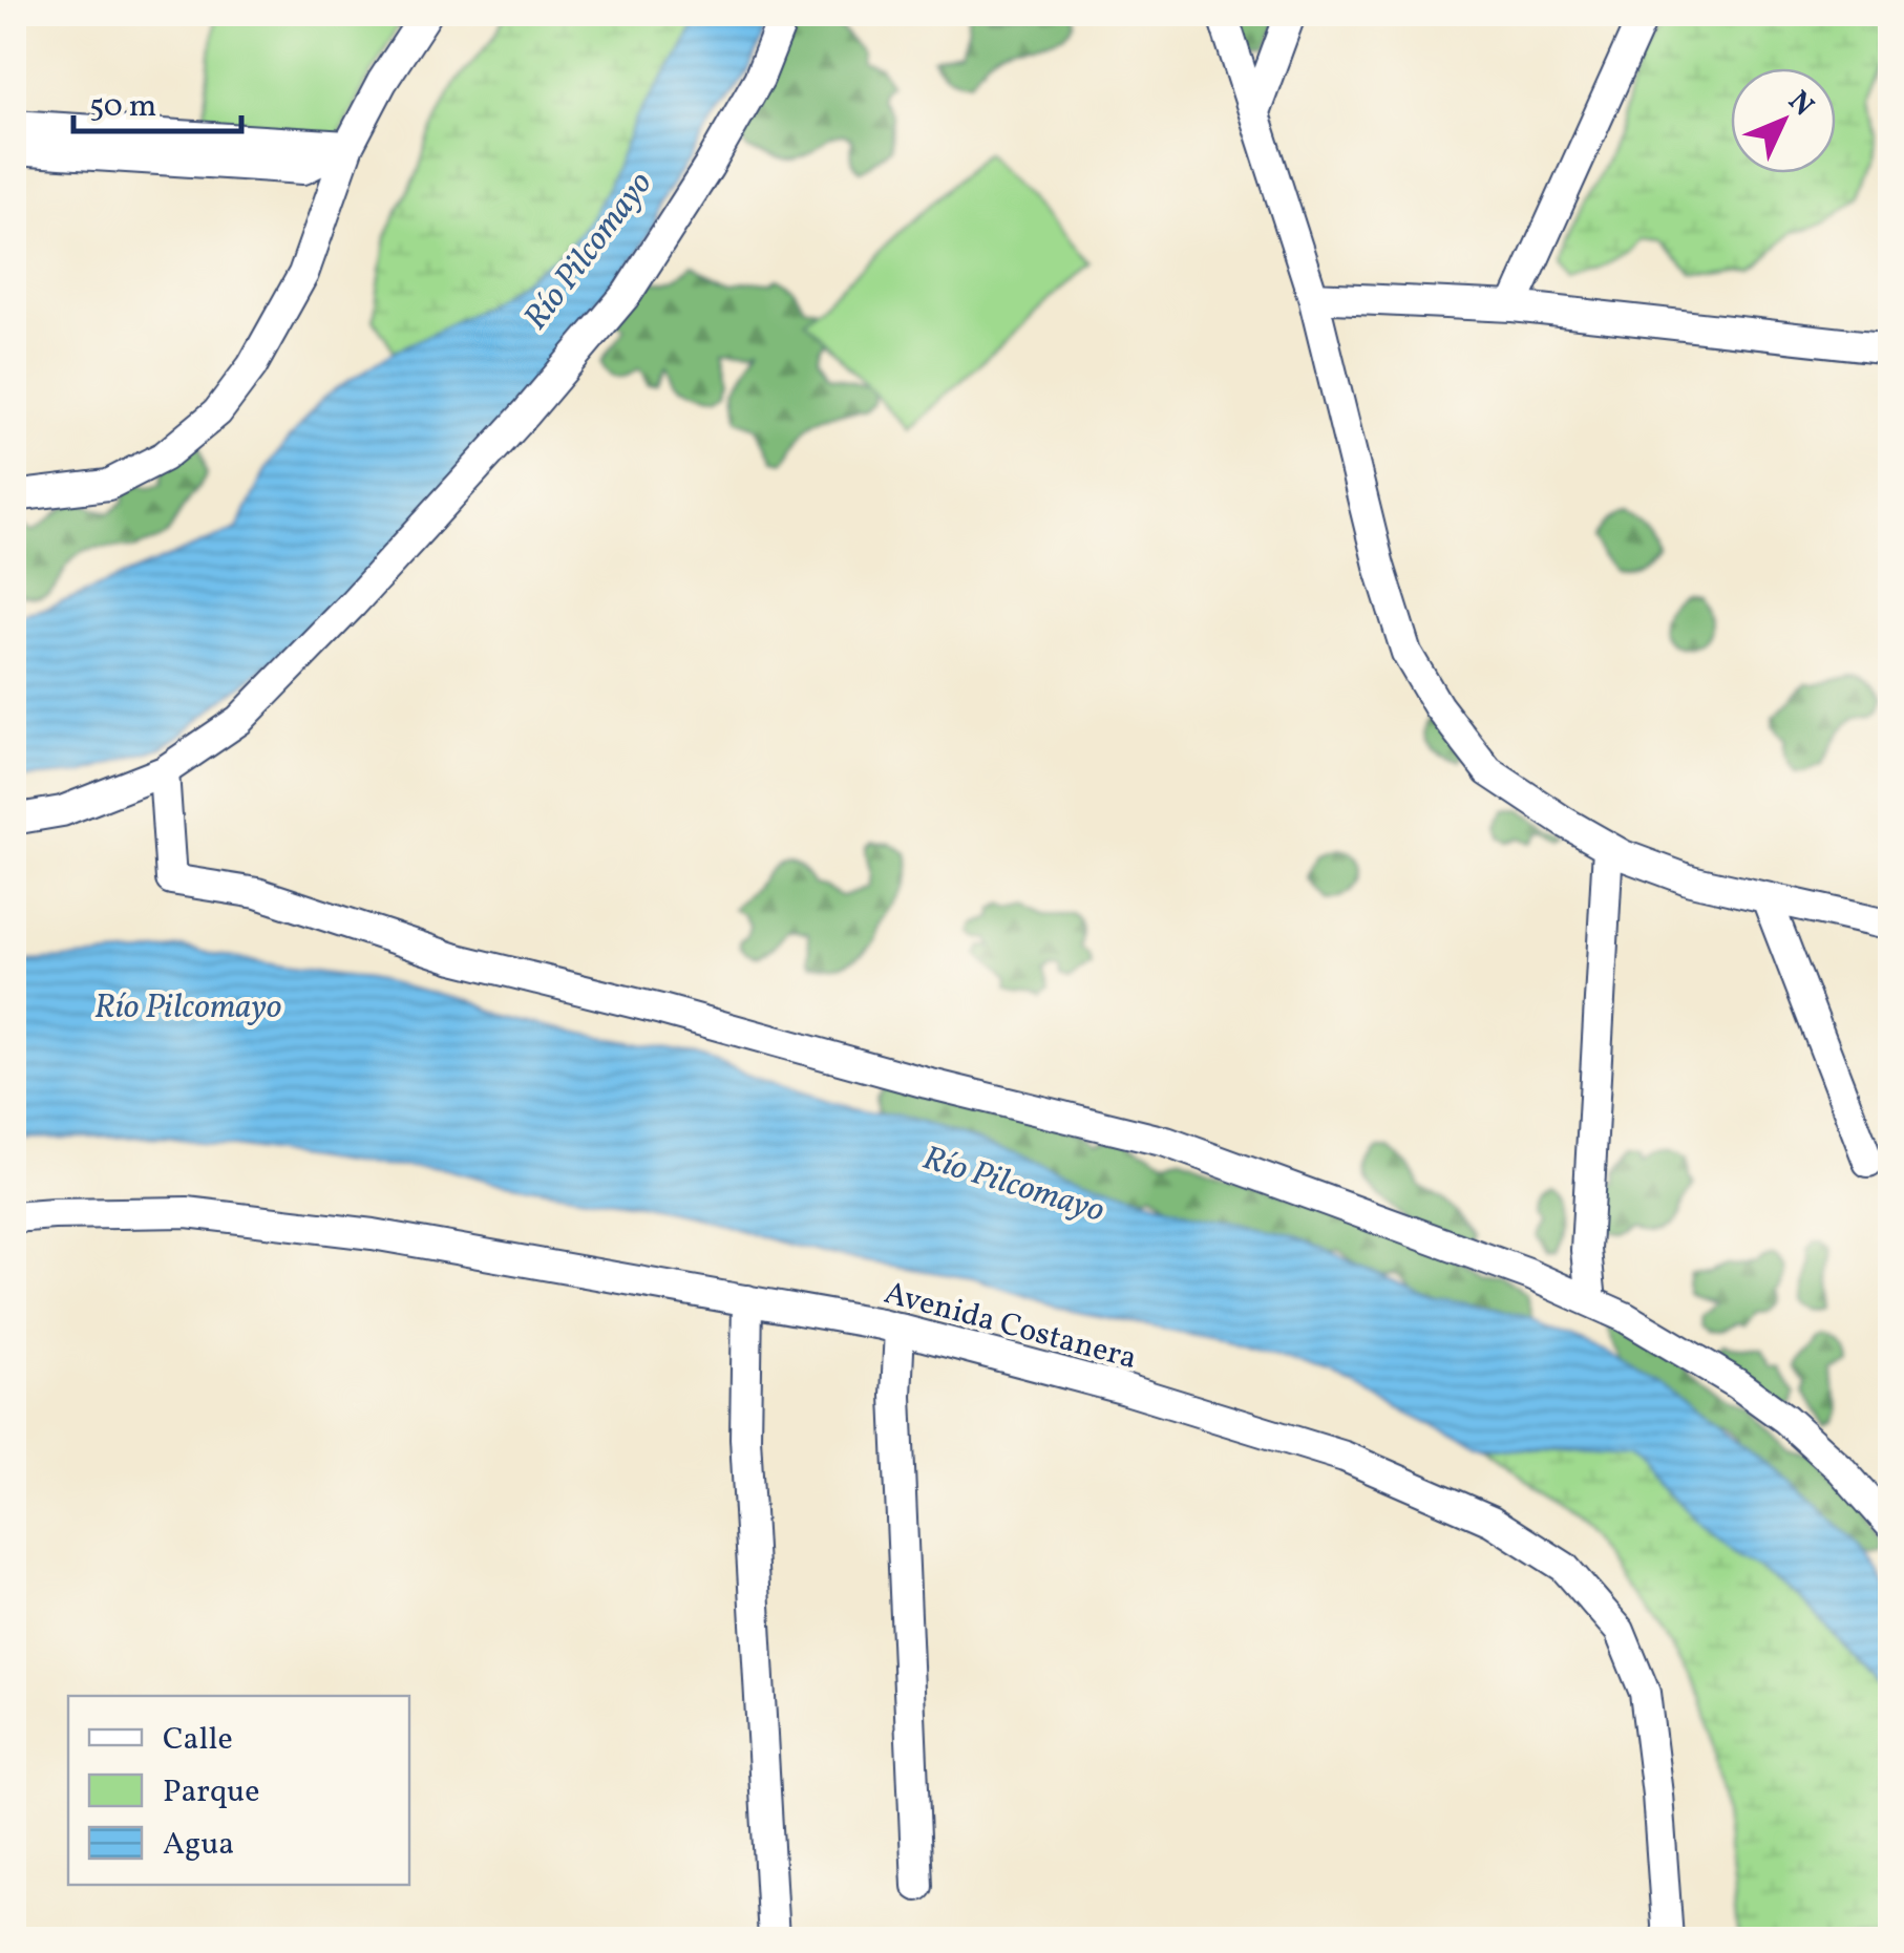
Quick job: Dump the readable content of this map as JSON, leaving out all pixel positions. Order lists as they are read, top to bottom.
{
  "streets": {
    "street": ["Avenida Costanera"]
  },
  "water": ["Río Pilcomayo"],
  "legend": ["Calle", "Parque", "Agua"],
  "scale_bar": "50 m",
  "north": "top right"
}
